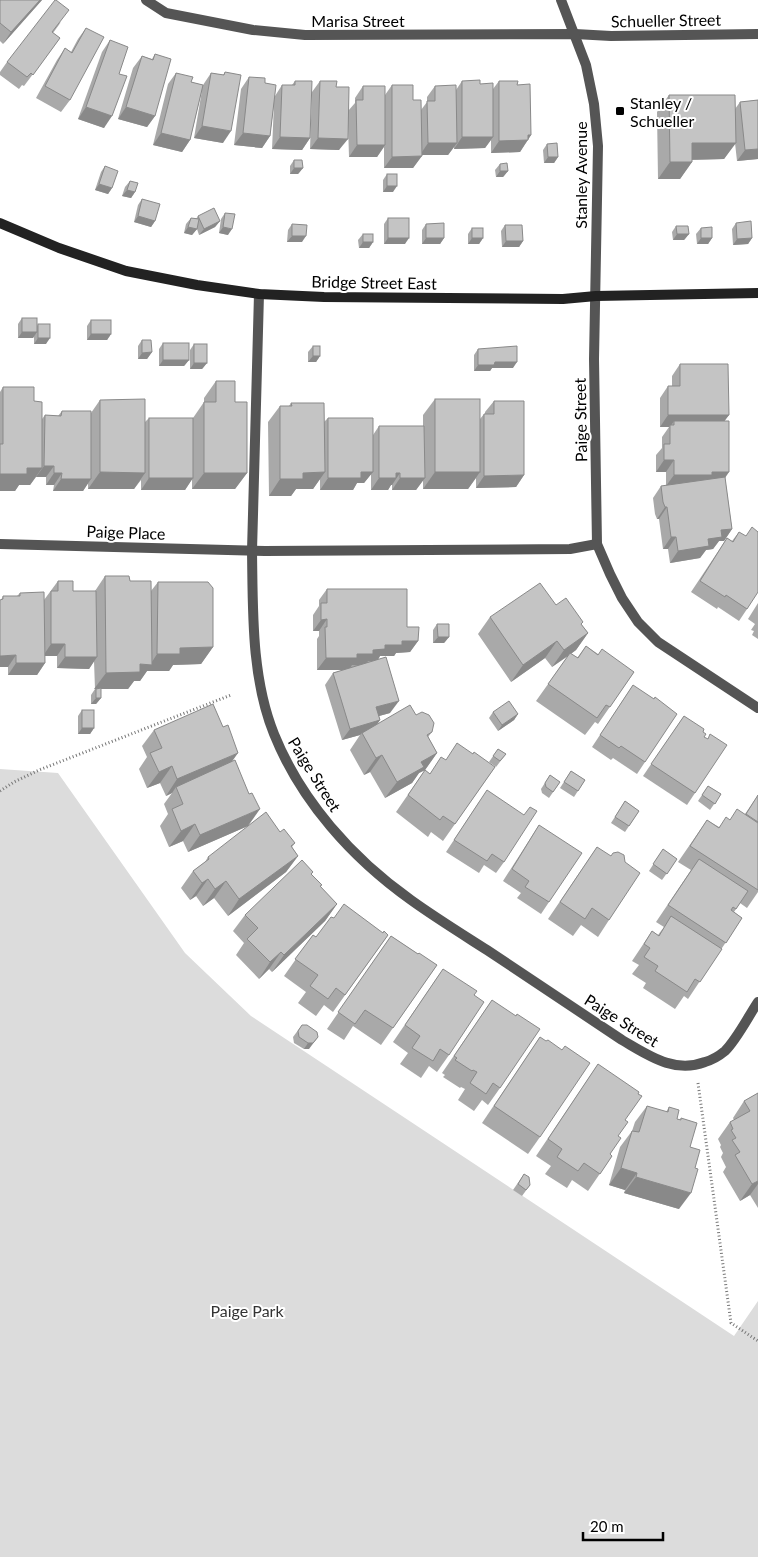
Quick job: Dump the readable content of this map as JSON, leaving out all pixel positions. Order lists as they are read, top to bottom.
{
  "streets": {
    "main road": ["Bridge Street East"],
    "street": [
      "Marisa Street",
      "Schueller Street",
      "Stanley Avenue",
      "Paige Street",
      "Paige Place"
    ]
  },
  "crossings": [
    ["Marisa Street", "Schueller Street"],
    ["Marisa Street", "Stanley Avenue"],
    ["Schueller Street", "Stanley Avenue"],
    ["Stanley Avenue", "Bridge Street East"],
    ["Stanley Avenue", "Paige Street"],
    ["Bridge Street East", "Paige Street"],
    ["Paige Street", "Paige Place"]
  ],
  "parks": ["Paige Park"],
  "places": {
    "transit": ["Stanley / Schueller"]
  },
  "scale_bar": "20 m"
}
